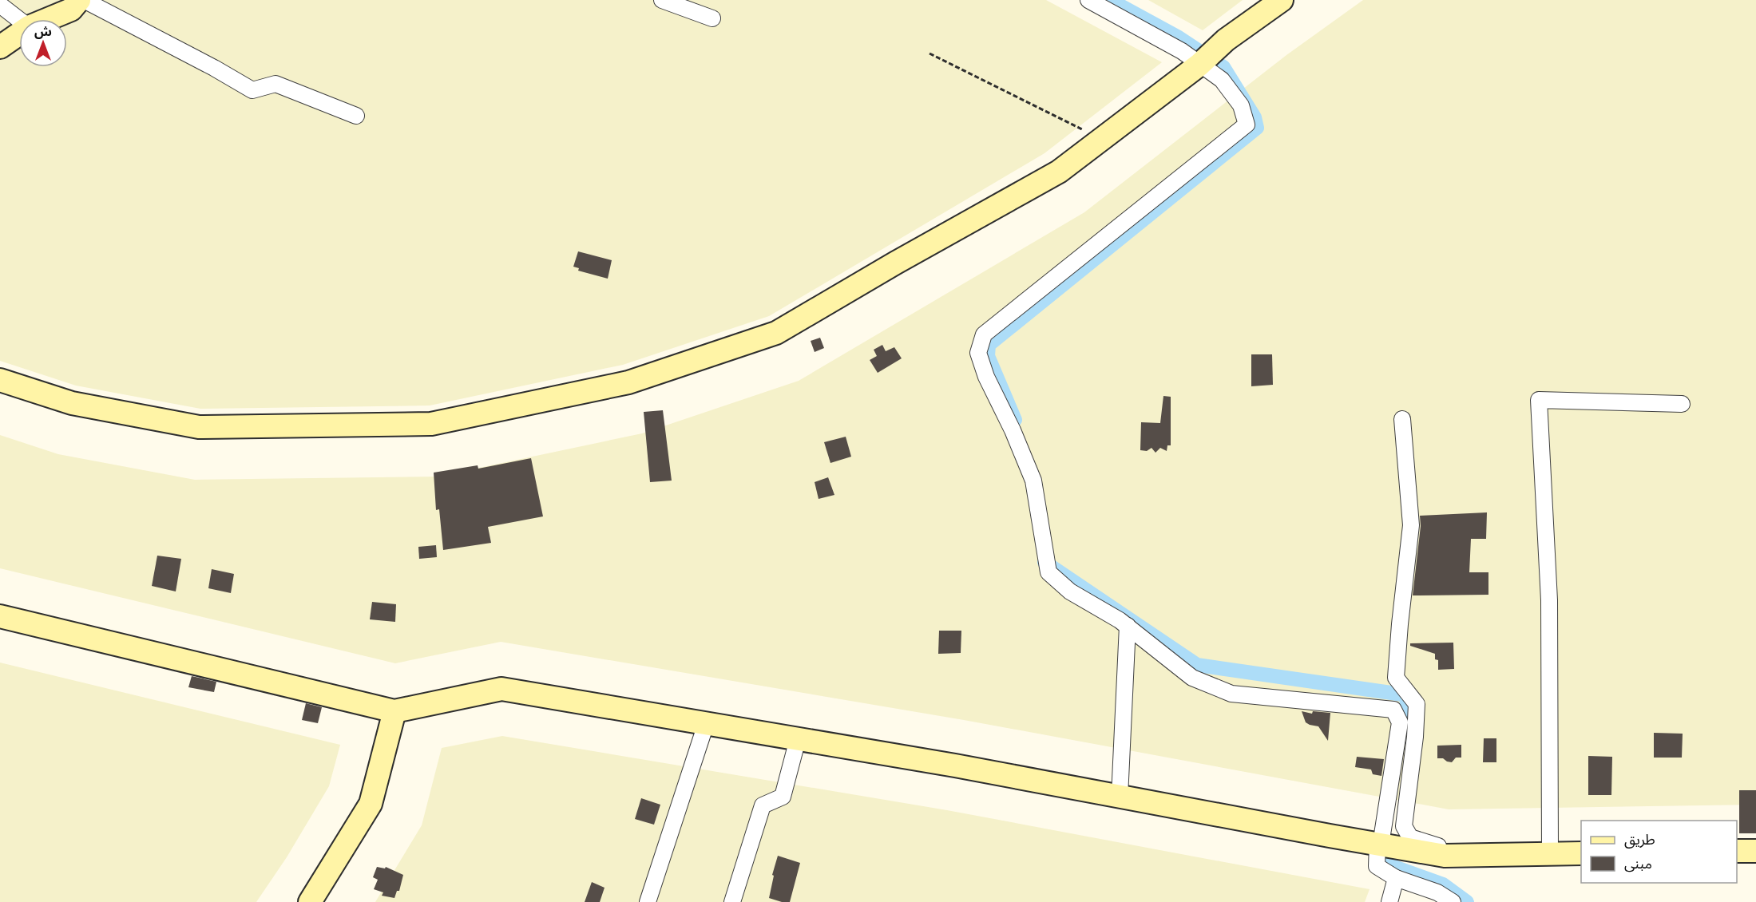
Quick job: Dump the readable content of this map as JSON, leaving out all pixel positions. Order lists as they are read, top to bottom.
{
  "legend": ["طريق", "مبنى"],
  "north": "top"
}
